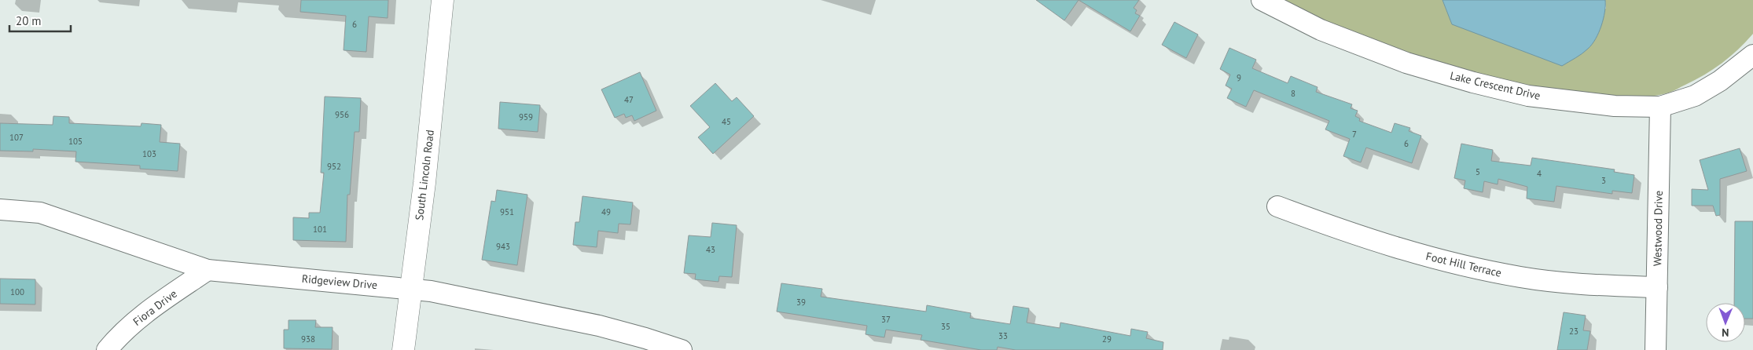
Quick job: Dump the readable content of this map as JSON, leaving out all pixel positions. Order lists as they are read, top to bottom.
{
  "streets": {
    "street": [
      "Lake Crescent Drive",
      "South Lincoln Road",
      "Westwood Drive",
      "Foot Hill Terrace",
      "Ridgeview Drive",
      "Fiora Drive"
    ]
  },
  "crossings": [
    ["Lake Crescent Drive", "Westwood Drive"],
    ["South Lincoln Road", "Ridgeview Drive"],
    ["Westwood Drive", "Foot Hill Terrace"],
    ["Ridgeview Drive", "Fiora Drive"]
  ],
  "house_numbers": [
    "6",
    "9",
    "8",
    "47",
    "956",
    "959",
    "45",
    "7",
    "107",
    "105",
    "6",
    "103",
    "952",
    "5",
    "4",
    "3",
    "951",
    "49",
    "101",
    "943",
    "43",
    "100",
    "39",
    "37",
    "35",
    "23",
    "33",
    "938",
    "29"
  ],
  "scale_bar": "20 m",
  "north": "bottom"
}
